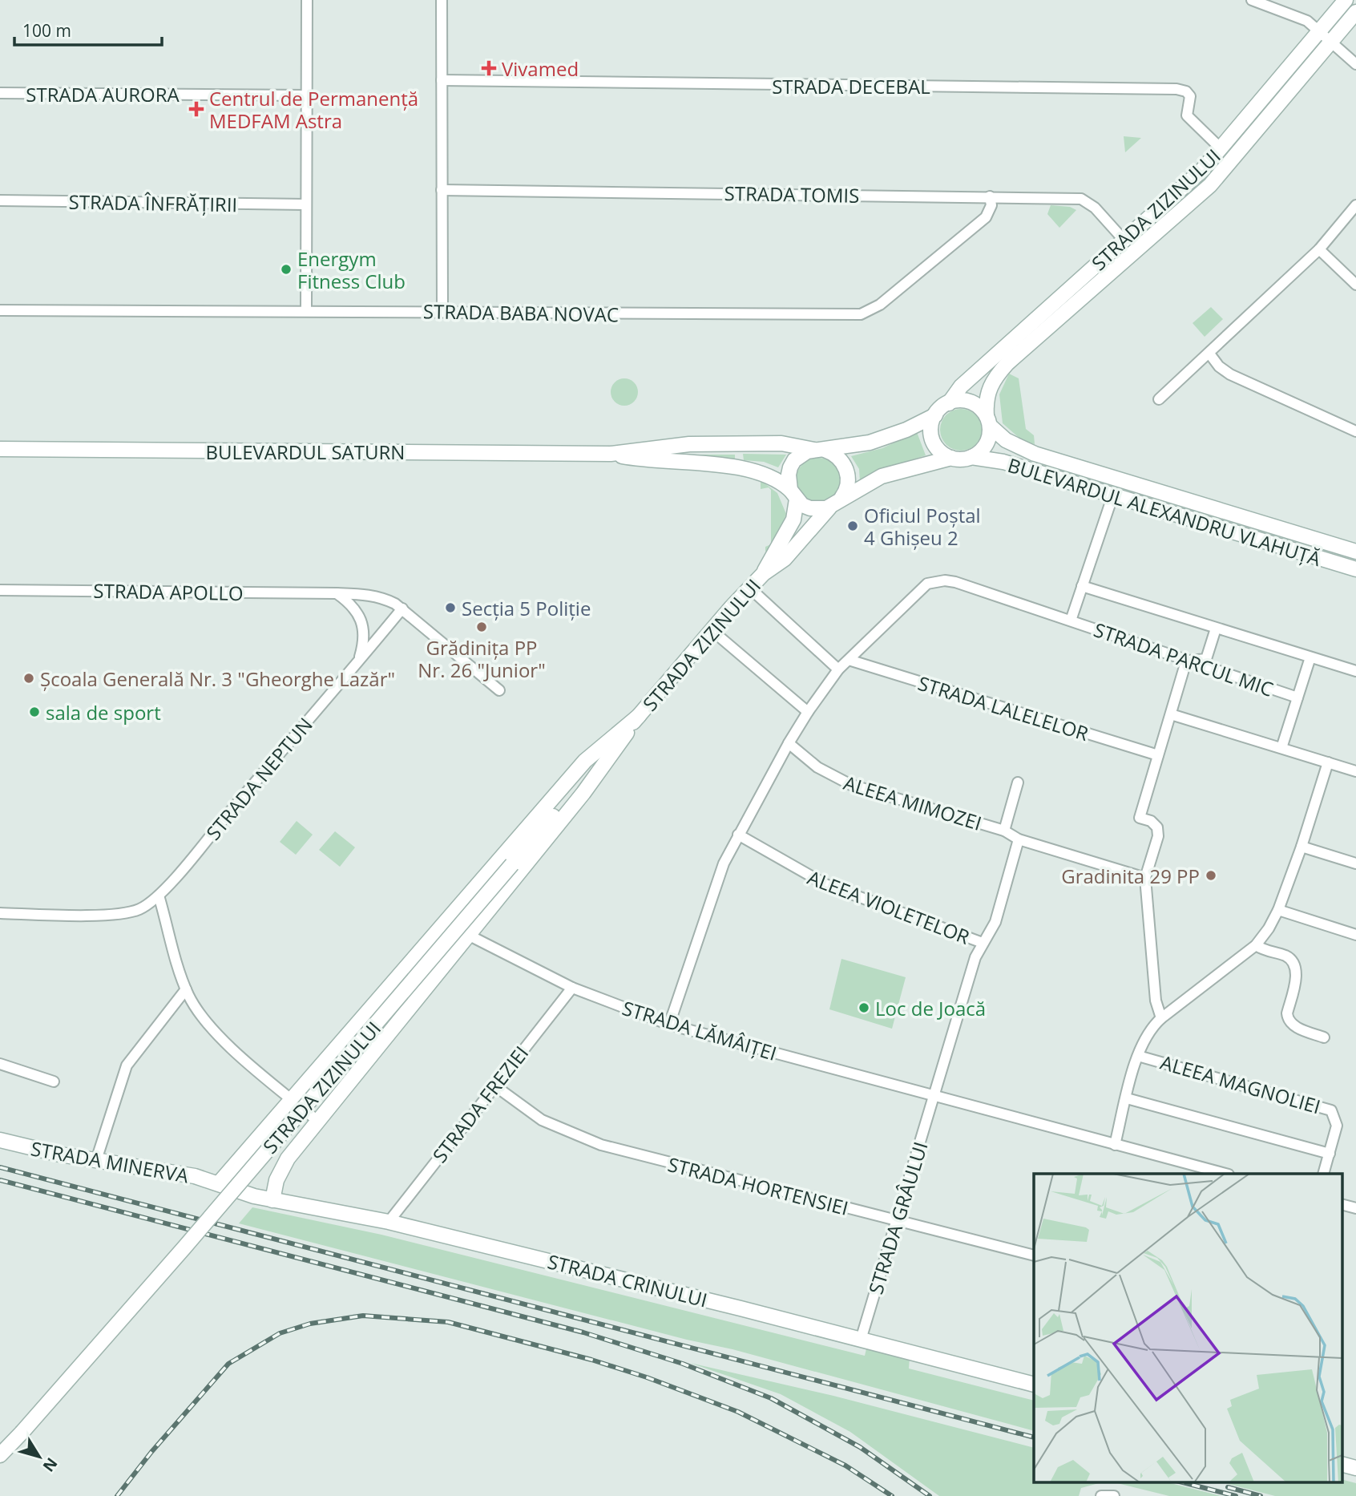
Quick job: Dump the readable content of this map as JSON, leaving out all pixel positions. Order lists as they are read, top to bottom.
{
  "streets": {
    "main road": [
      "STRADA ZIZINULUI",
      "BULEVARDUL SATURN",
      "BULEVARDUL ALEXANDRU VLAHUȚĂ",
      "STRADA MINERVA",
      "STRADA CRINULUI"
    ],
    "street": [
      "STRADA DECEBAL",
      "STRADA AURORA",
      "STRADA TOMIS",
      "STRADA ÎNFRĂȚIRII",
      "STRADA BABA NOVAC",
      "STRADA APOLLO",
      "STRADA PARCUL MIC",
      "STRADA LALELELOR",
      "STRADA NEPTUN",
      "ALEEA MIMOZEI",
      "ALEEA VIOLETELOR",
      "STRADA LĂMÂIȚEI",
      "ALEEA MAGNOLIEI",
      "STRADA FREZIEI",
      "STRADA HORTENSIEI",
      "STRADA GRÂULUI"
    ]
  },
  "crossings": [
    ["STRADA DECEBAL", "STRADA ZIZINULUI"],
    ["STRADA TOMIS", "STRADA ZIZINULUI"],
    ["STRADA TOMIS", "STRADA BABA NOVAC"],
    ["STRADA ZIZINULUI", "BULEVARDUL SATURN"],
    ["STRADA ZIZINULUI", "BULEVARDUL ALEXANDRU VLAHUȚĂ"],
    ["STRADA ZIZINULUI", "STRADA LĂMÂIȚEI"],
    ["STRADA ZIZINULUI", "STRADA MINERVA"],
    ["STRADA ZIZINULUI", "STRADA CRINULUI"],
    ["STRADA APOLLO", "STRADA NEPTUN"],
    ["STRADA PARCUL MIC", "STRADA LALELELOR"],
    ["ALEEA MIMOZEI", "ALEEA VIOLETELOR"],
    ["ALEEA VIOLETELOR", "STRADA LĂMÂIȚEI"],
    ["ALEEA VIOLETELOR", "STRADA GRÂULUI"],
    ["STRADA LĂMÂIȚEI", "ALEEA MAGNOLIEI"],
    ["STRADA LĂMÂIȚEI", "STRADA FREZIEI"],
    ["STRADA LĂMÂIȚEI", "STRADA GRÂULUI"],
    ["STRADA FREZIEI", "STRADA HORTENSIEI"],
    ["STRADA FREZIEI", "STRADA CRINULUI"],
    ["STRADA MINERVA", "STRADA CRINULUI"],
    ["STRADA HORTENSIEI", "STRADA GRÂULUI"],
    ["STRADA GRÂULUI", "STRADA CRINULUI"]
  ],
  "places": {
    "health": ["Vivamed", "Centrul de Permanență MEDFAM Astra"],
    "other": [
      "Energym Fitness Club",
      "Oficiul Poștal 4 Ghișeu 2",
      "Secția 5 Poliție",
      "Grădinița PP Nr. 26 \"Junior\"",
      "Școala Generală Nr. 3 \"Gheorghe Lazăr\"",
      "sala de sport",
      "Gradinita 29 PP",
      "Loc de Joacă"
    ]
  },
  "scale_bar": "100 m",
  "north": "bottom right"
}
